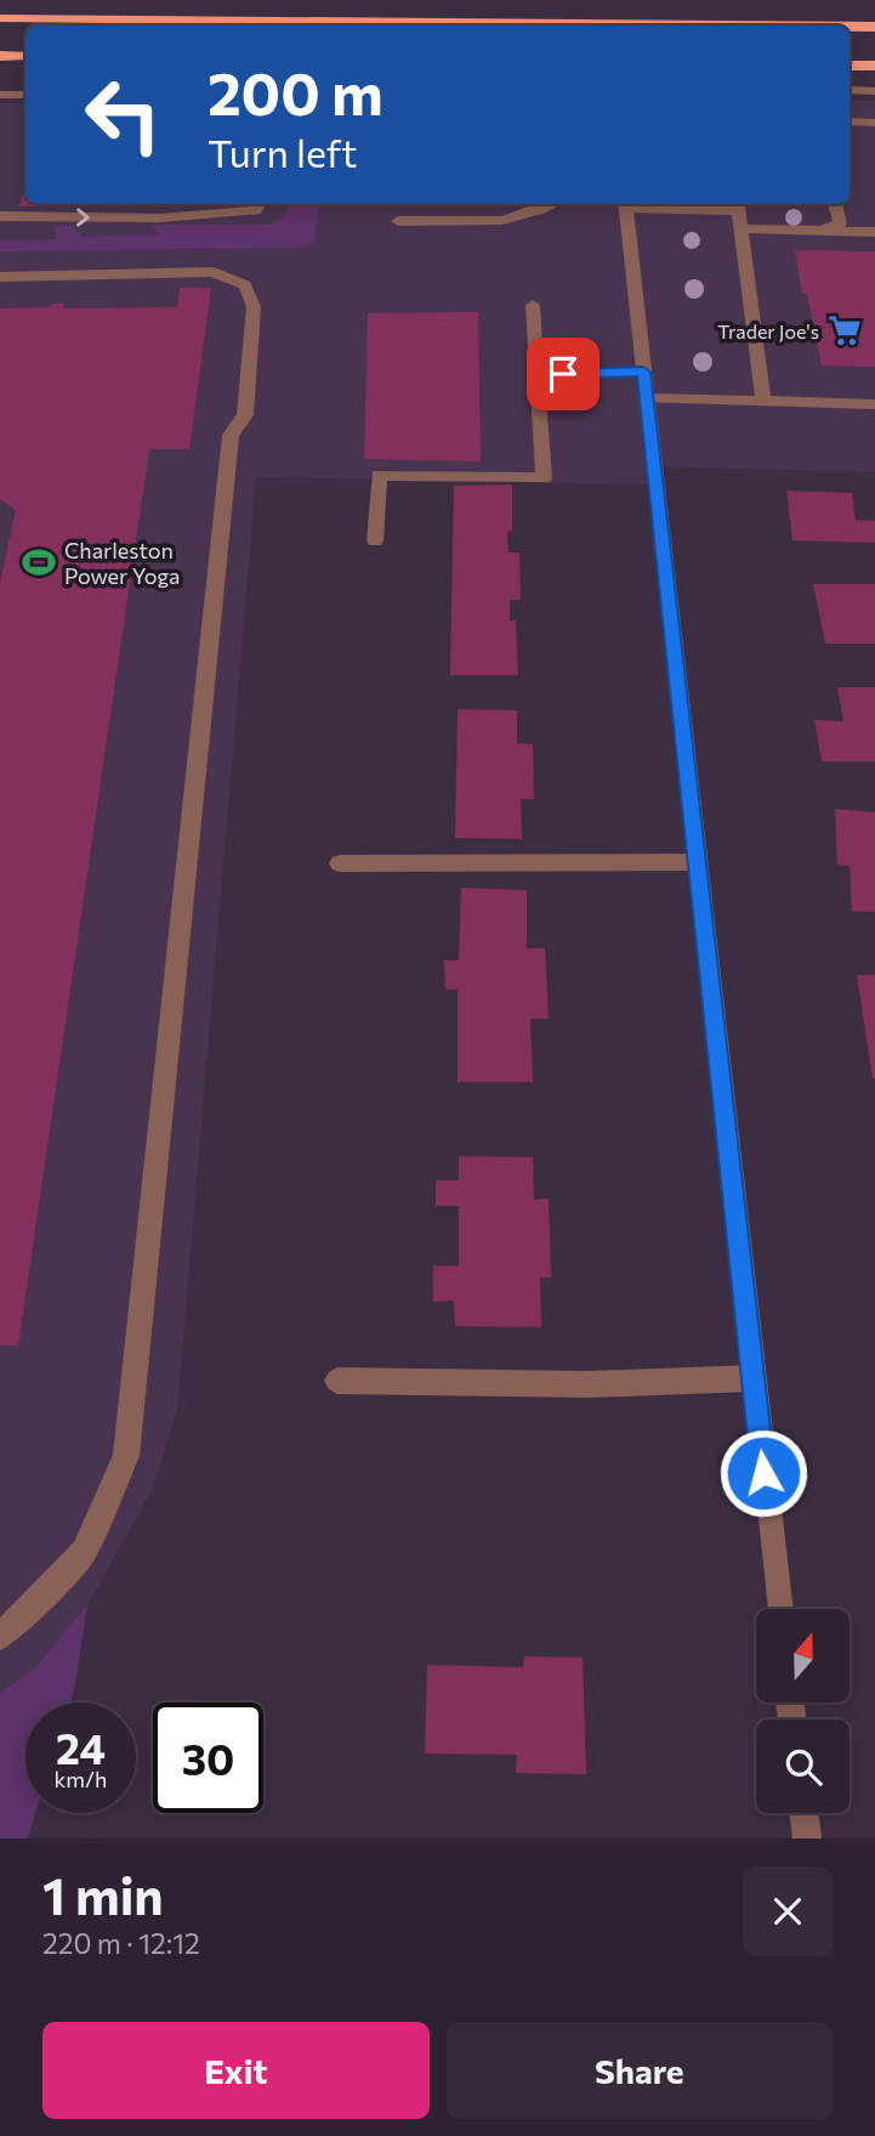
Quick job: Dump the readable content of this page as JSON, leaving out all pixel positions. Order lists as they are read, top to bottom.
{
  "places": {
    "supermarket": ["Trader Joe's"],
    "sports": ["Charleston Power Yoga"]
  },
  "north": "top",
  "page": {
    "turn": ["200 m", "Turn left"],
    "speed": "24 km/h",
    "limit": "30",
    "heading": ["1 min", "220 m · 12:12"],
    "buttons": ["Exit", "Share"]
  }
}
